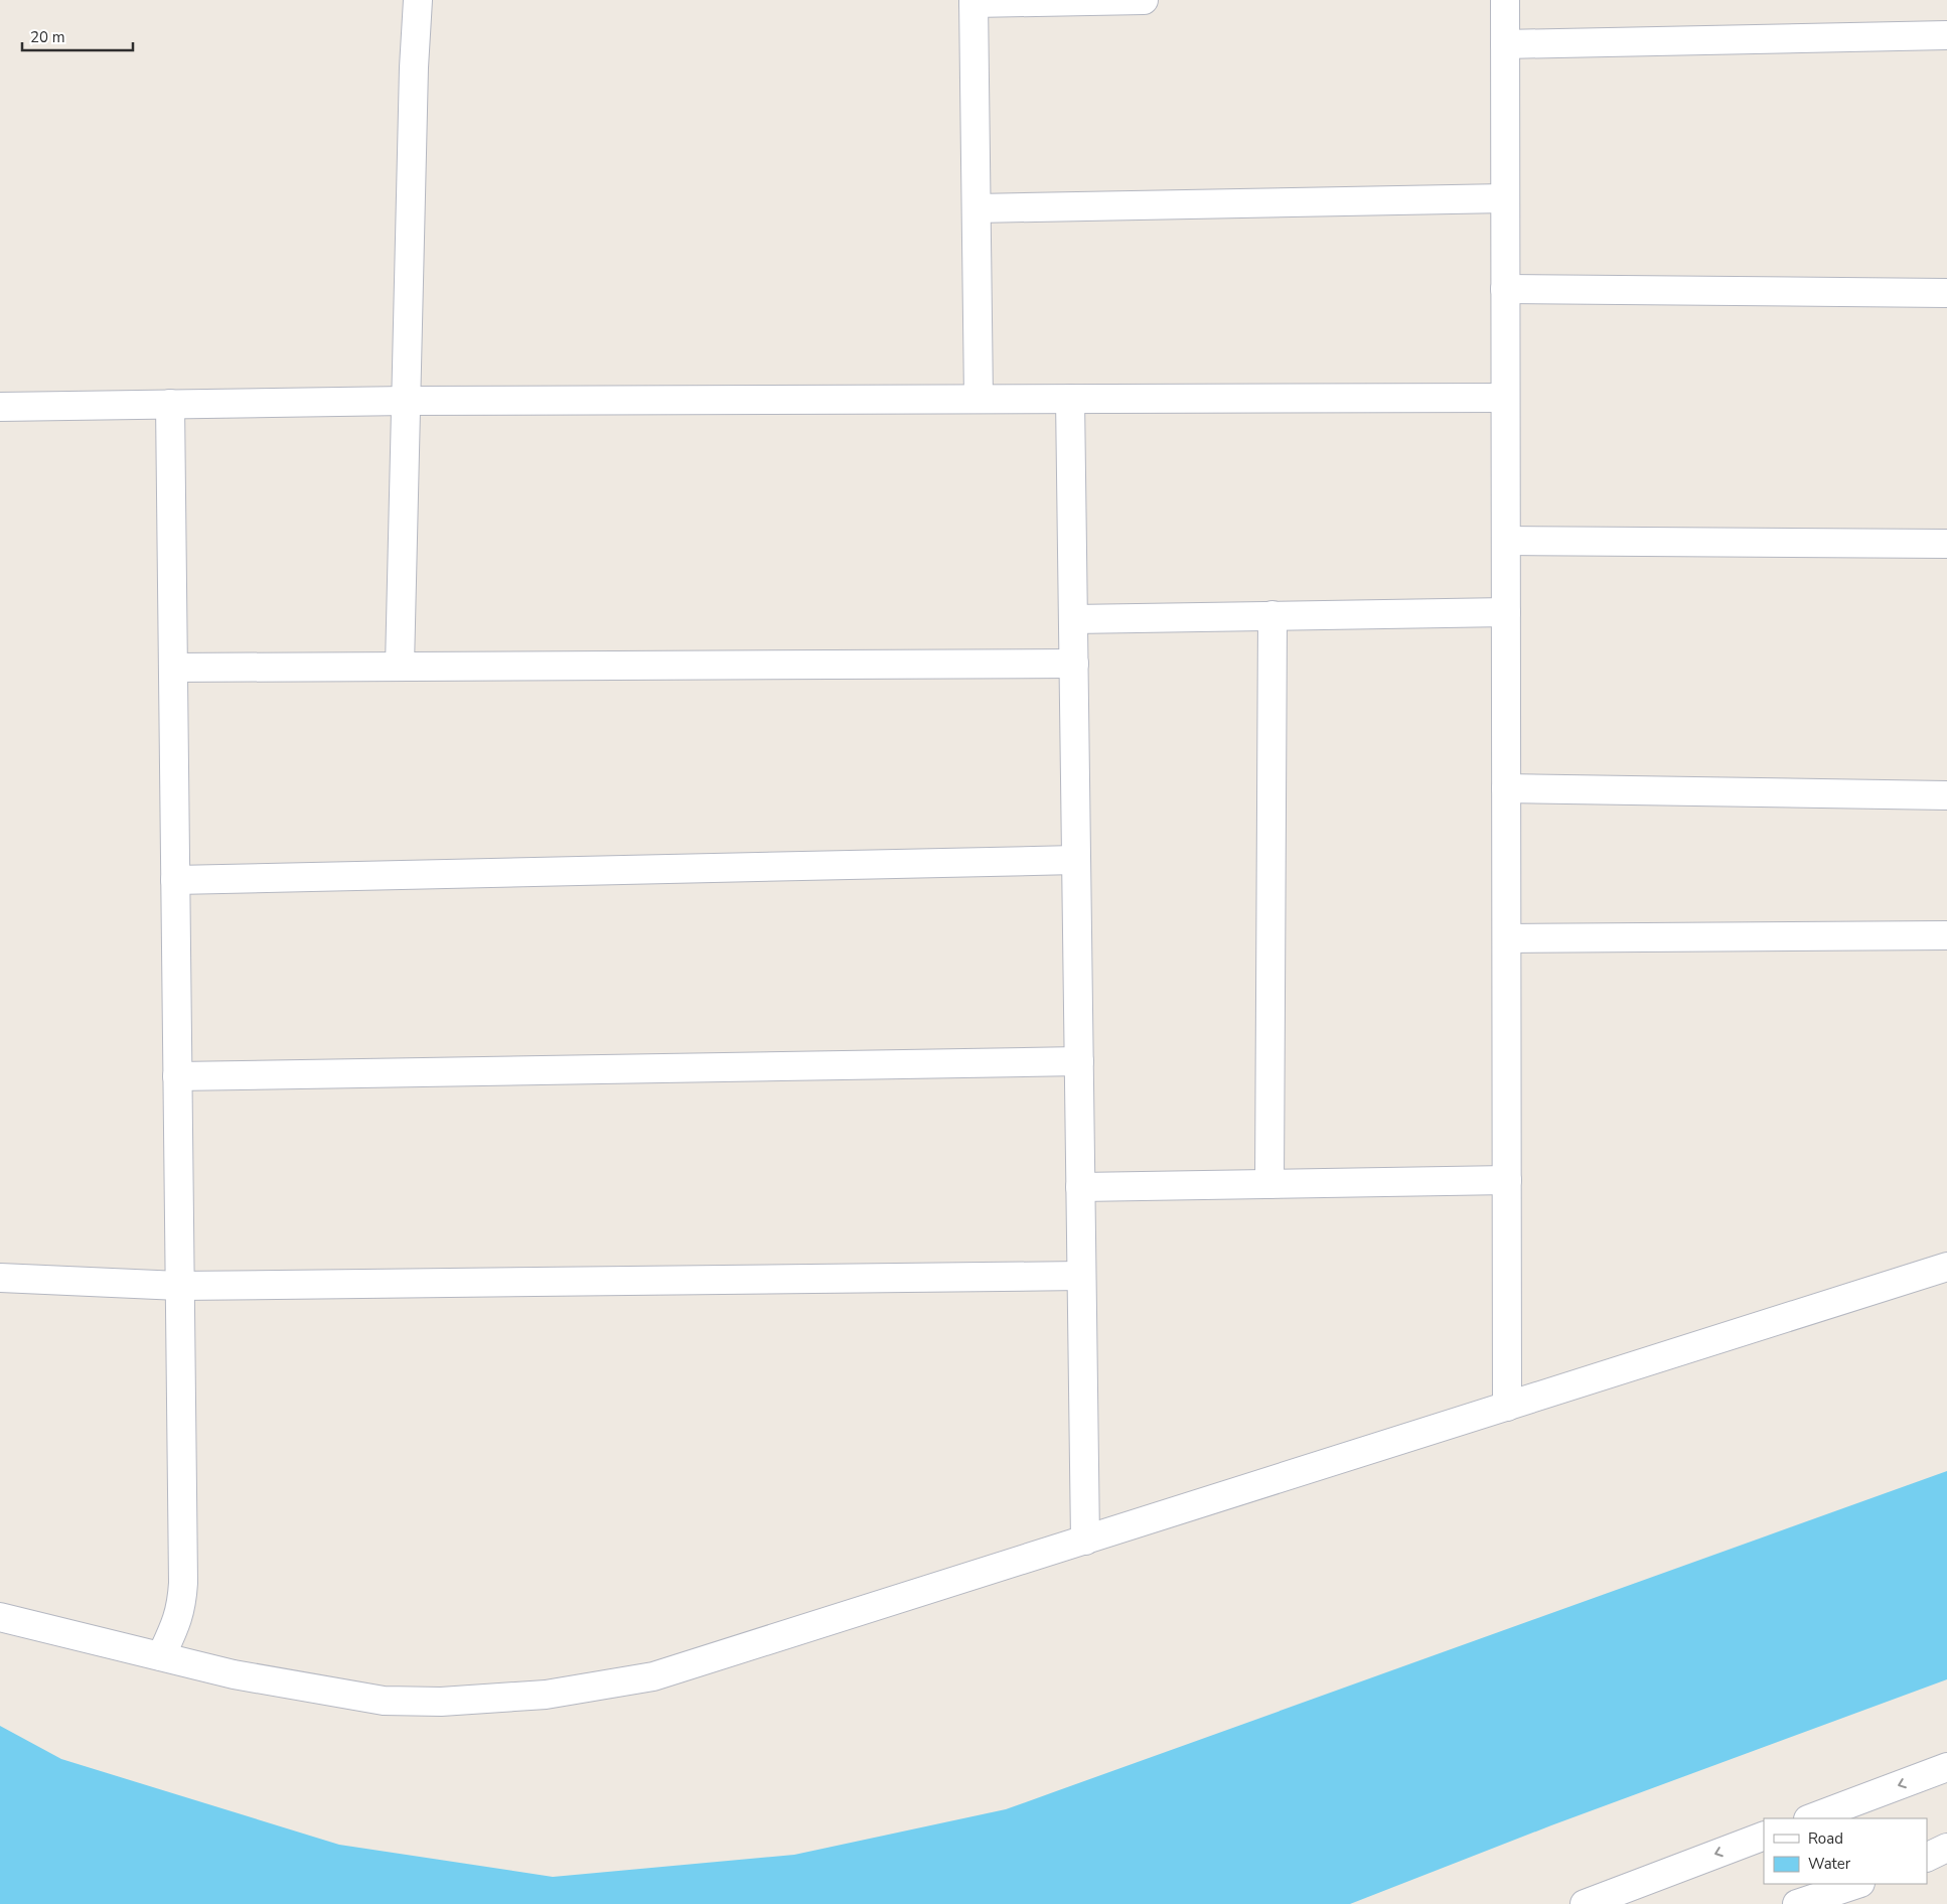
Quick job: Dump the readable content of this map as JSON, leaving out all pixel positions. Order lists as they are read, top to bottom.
{
  "legend": ["Road", "Water"],
  "scale_bar": "20 m"
}
